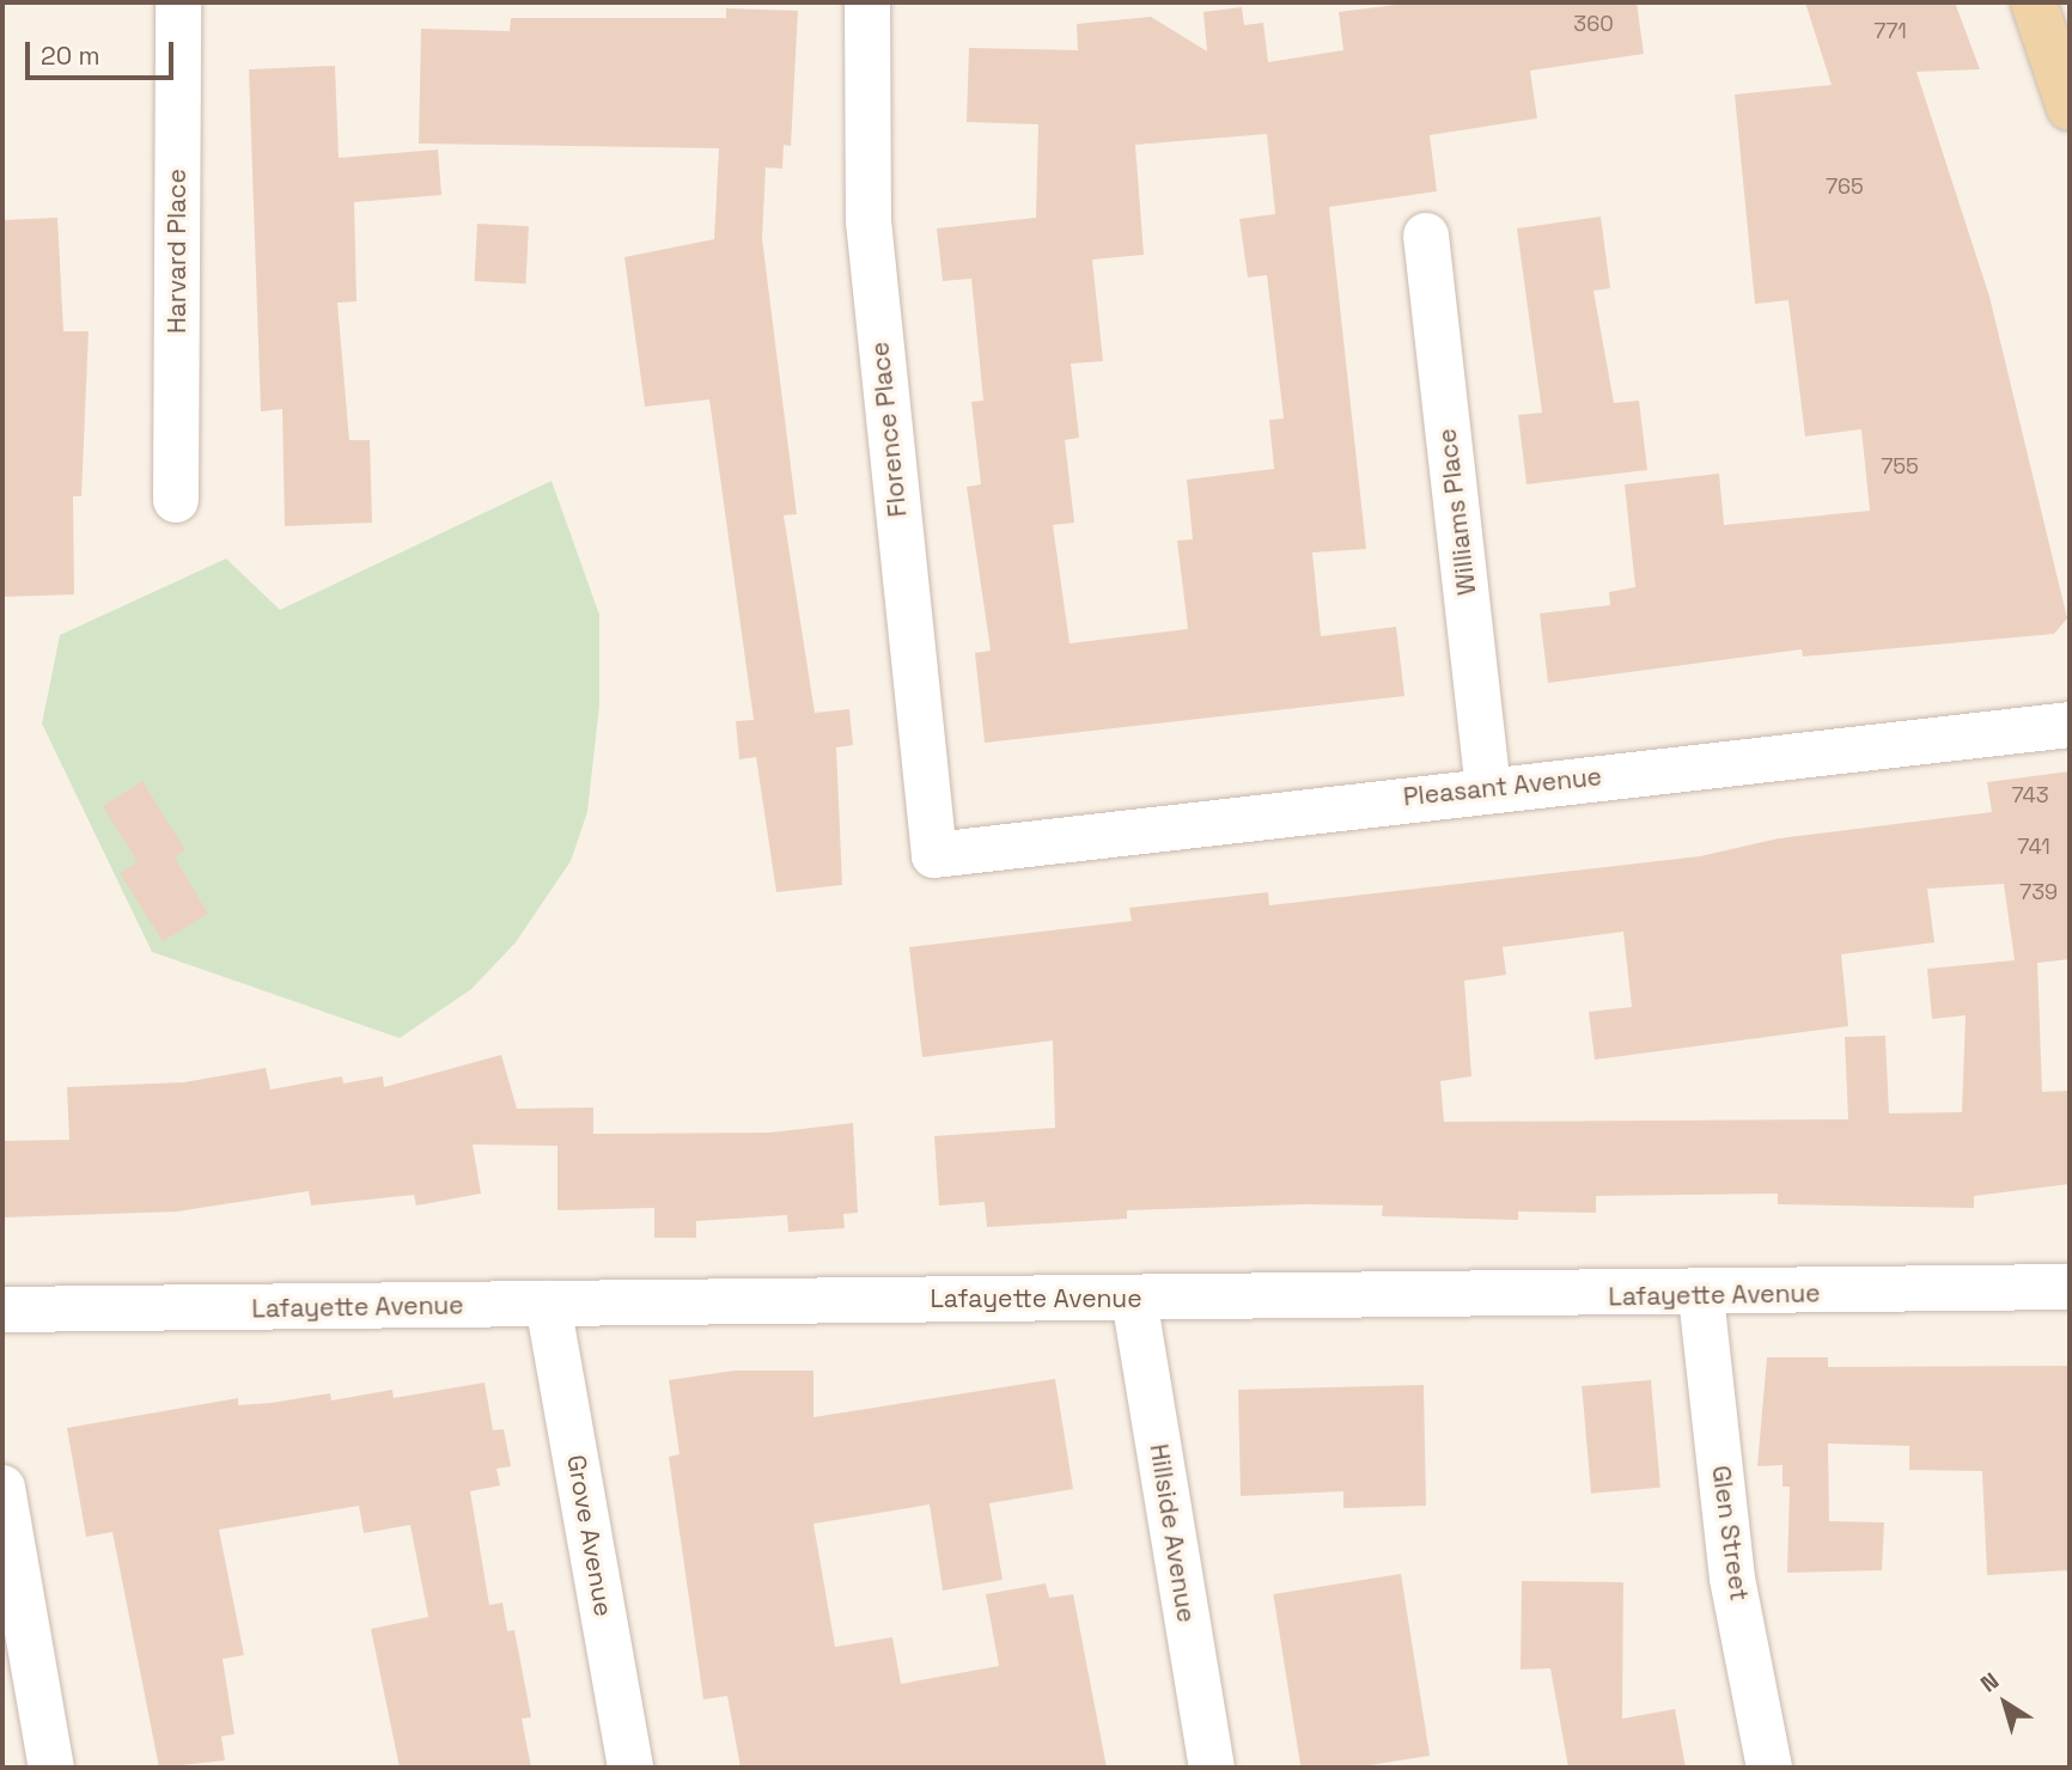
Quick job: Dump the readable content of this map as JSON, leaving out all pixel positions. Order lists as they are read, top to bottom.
{
  "streets": {
    "street": [
      "Harvard Place",
      "Florence Place",
      "Williams Place",
      "Pleasant Avenue",
      "Lafayette Avenue",
      "Hillside Avenue",
      "Glen Street",
      "Grove Avenue"
    ]
  },
  "crossings": [
    ["Florence Place", "Pleasant Avenue"],
    ["Williams Place", "Pleasant Avenue"],
    ["Lafayette Avenue", "Hillside Avenue"],
    ["Lafayette Avenue", "Glen Street"],
    ["Lafayette Avenue", "Grove Avenue"]
  ],
  "house_numbers": [
    "360",
    "771",
    "765",
    "755",
    "743",
    "741",
    "739"
  ],
  "scale_bar": "20 m",
  "north": "top left"
}
